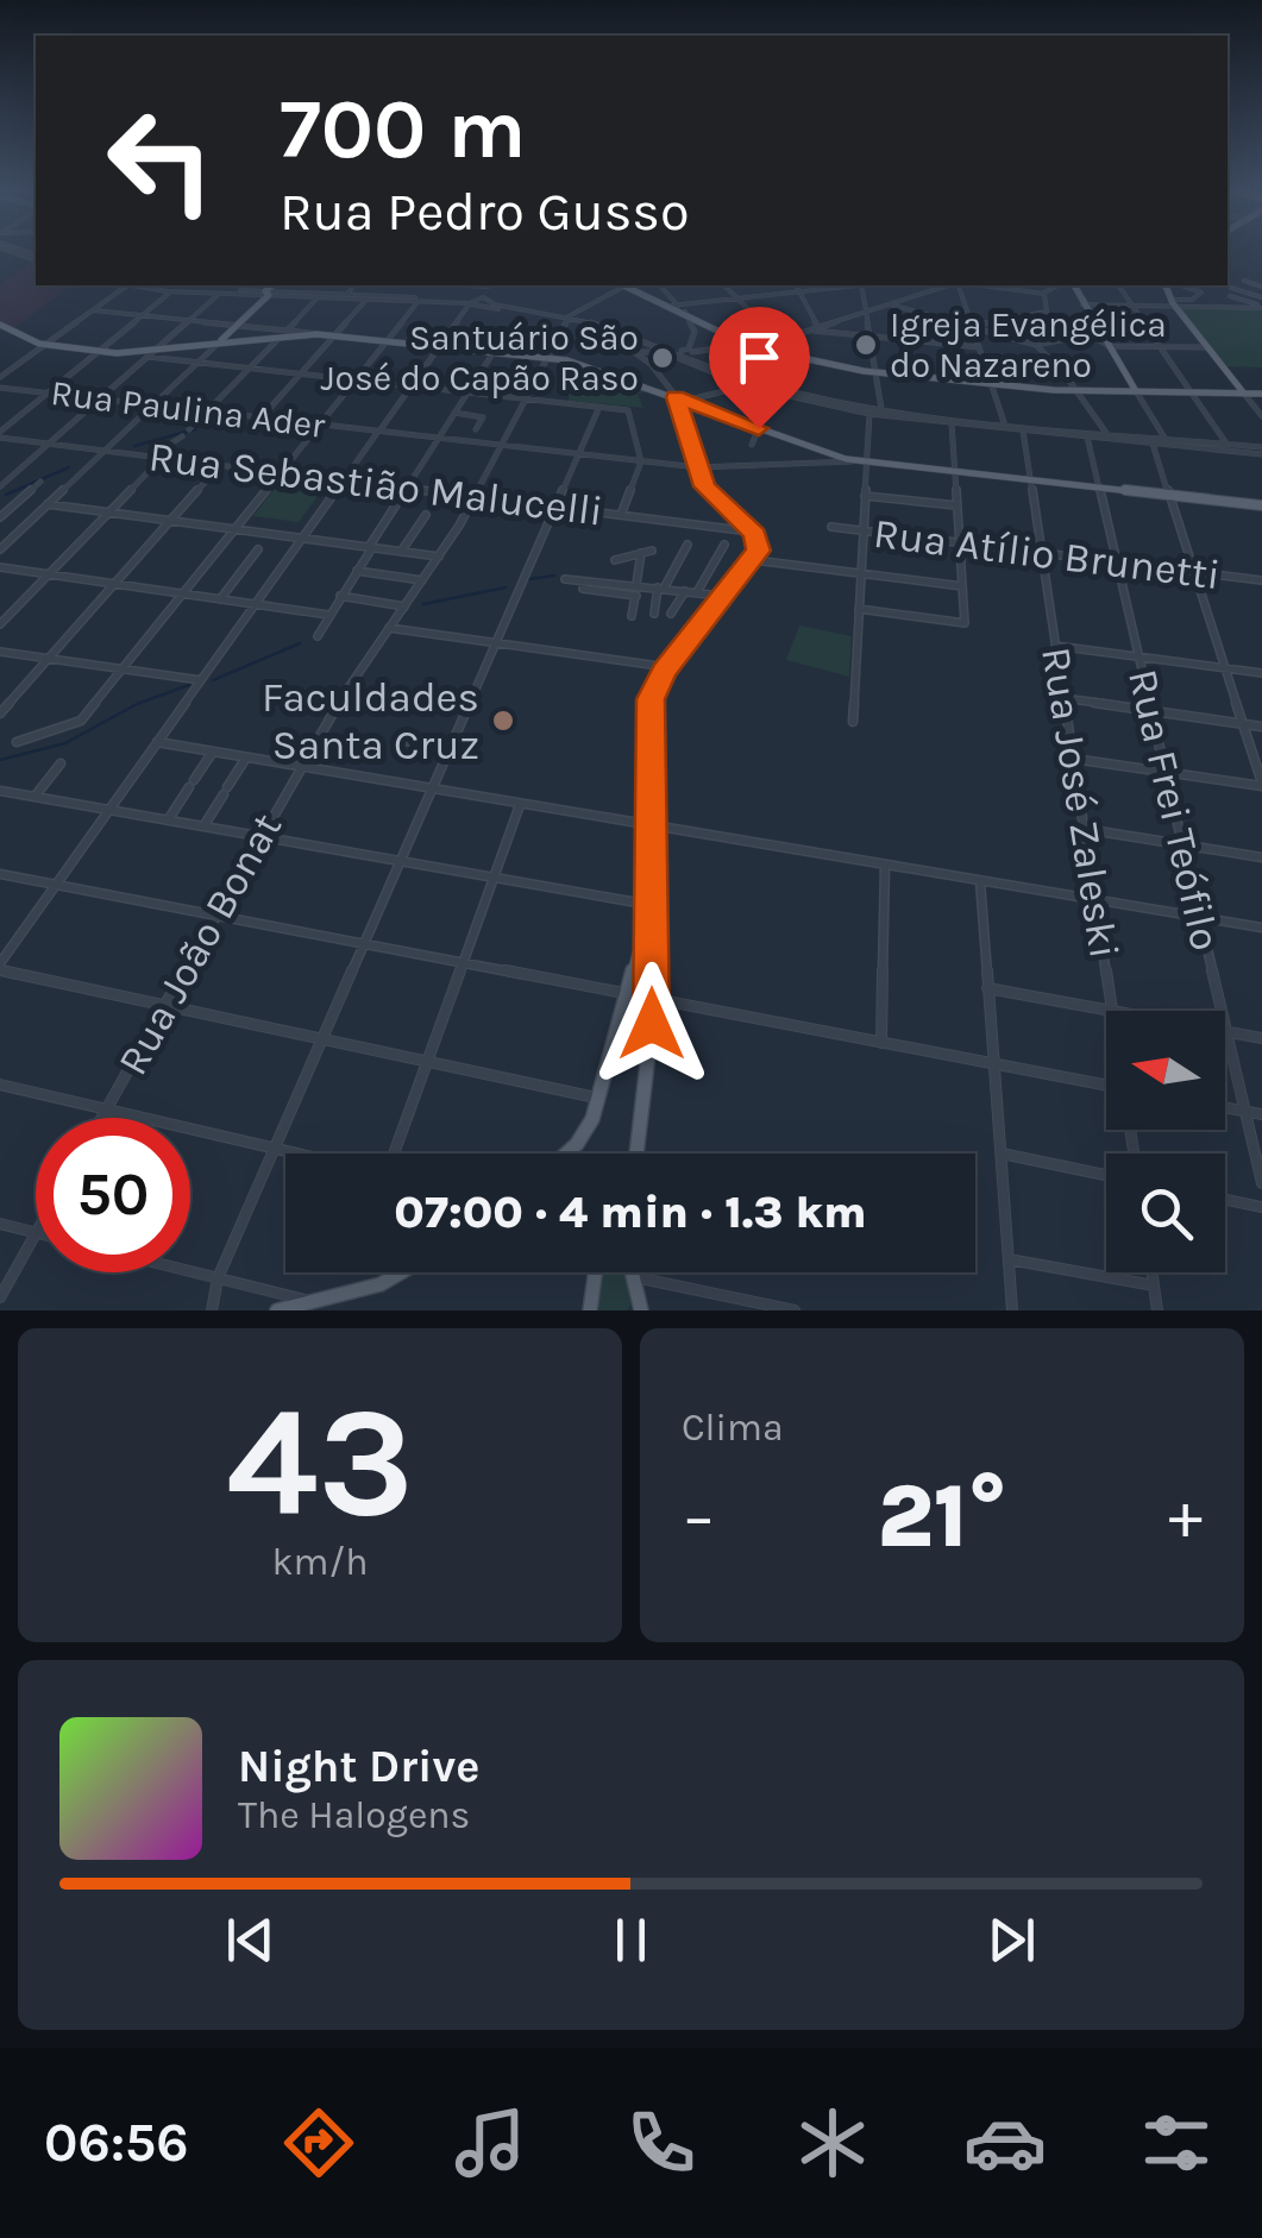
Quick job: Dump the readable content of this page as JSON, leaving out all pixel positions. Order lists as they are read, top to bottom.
{
  "streets": {
    "street": [
      "Rua Paulina Ader",
      "Rua Sebastião Malucelli",
      "Rua Atílio Brunetti",
      "Rua José Zaleski",
      "Rua Frei Teófilo",
      "Rua João Bonat"
    ]
  },
  "crossings": [
    ["Rua Paulina Ader", "Rua João Bonat"],
    ["Rua Sebastião Malucelli", "Rua João Bonat"],
    ["Rua Atílio Brunetti", "Rua José Zaleski"],
    ["Rua Atílio Brunetti", "Rua Frei Teófilo"]
  ],
  "places": ["Igreja Evangélica do Nazareno", "Santuário São José do Capão Raso", "Faculdades Santa Cruz"],
  "north": "left",
  "page": {
    "turn": ["700 m", "Rua Pedro Gusso"],
    "limit": "50",
    "trip": "07:00 · 4 min · 1.3 km",
    "tile": [
      ["43", "km/h"],
      "Clima"
    ],
    "heat": ["−", "21°", "+"],
    "song": ["Night Drive", "The Halogens"],
    "tabs": "06:56"
  }
}
